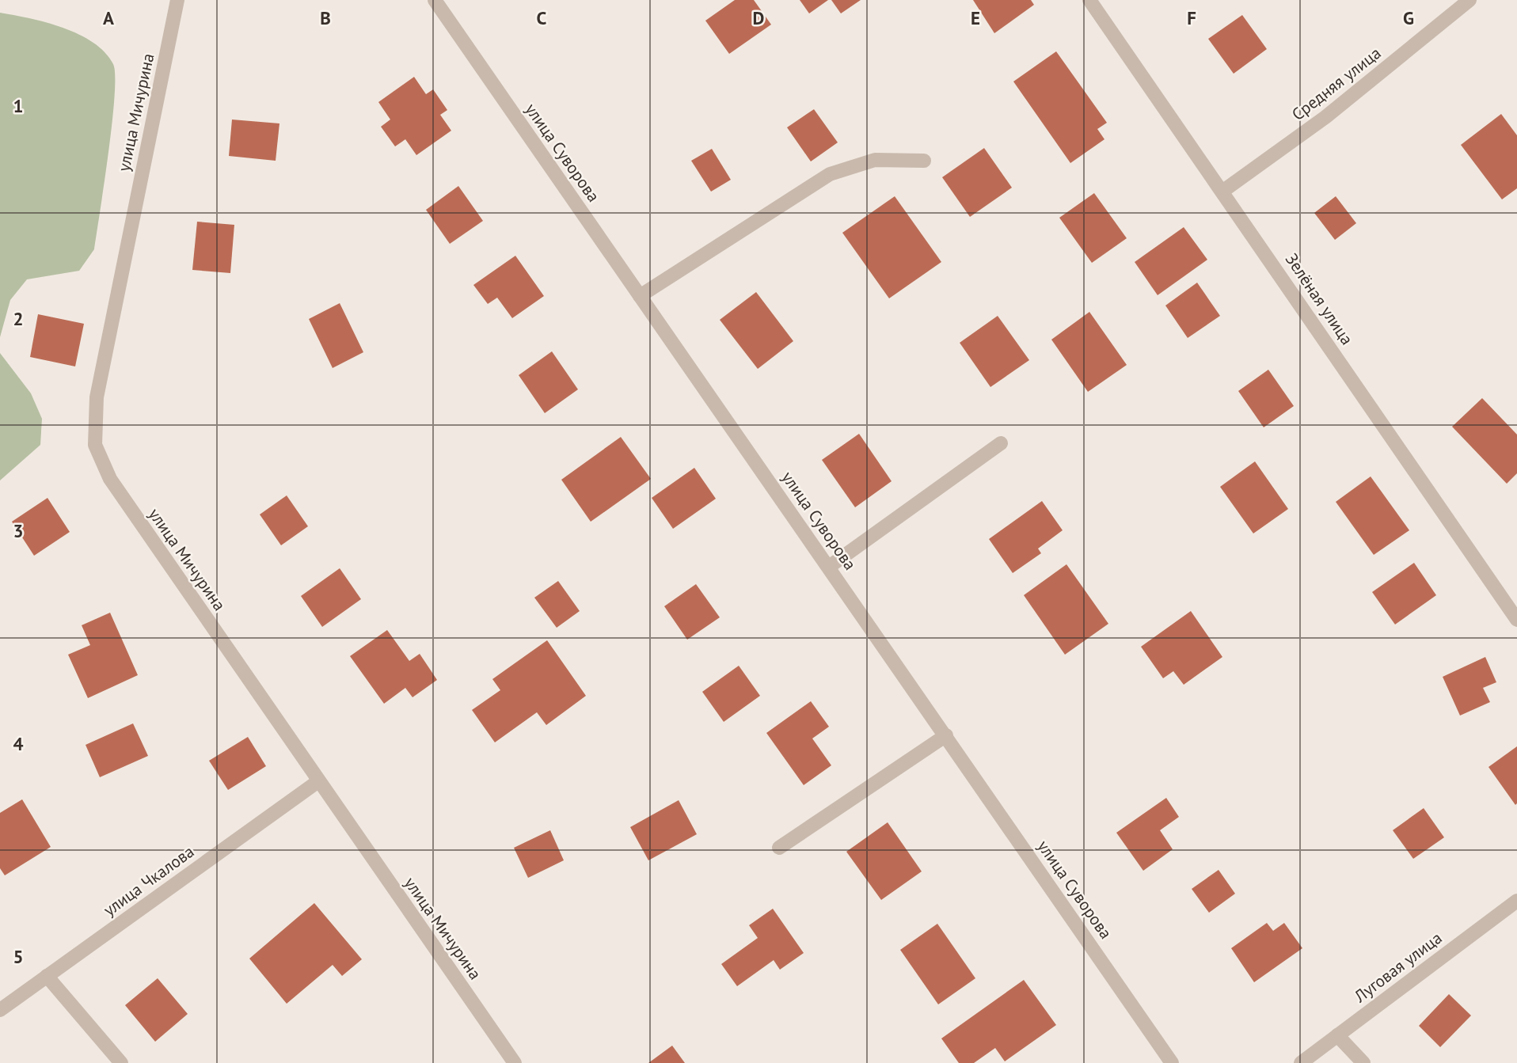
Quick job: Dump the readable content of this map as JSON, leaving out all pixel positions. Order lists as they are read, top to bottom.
{
  "streets": {
    "street": [
      "Средняя улица",
      "улица Мичурина",
      "улица Суворова",
      "Зелёная улица",
      "улица Чкалова",
      "Луговая улица"
    ]
  },
  "crossings": [
    ["Средняя улица", "Зелёная улица"],
    ["улица Мичурина", "улица Чкалова"]
  ],
  "grid": {
    "columns": [
      "A",
      "B",
      "C",
      "D",
      "E",
      "F",
      "G"
    ],
    "rows": [
      "1",
      "2",
      "3",
      "4",
      "5"
    ]
  }
}
